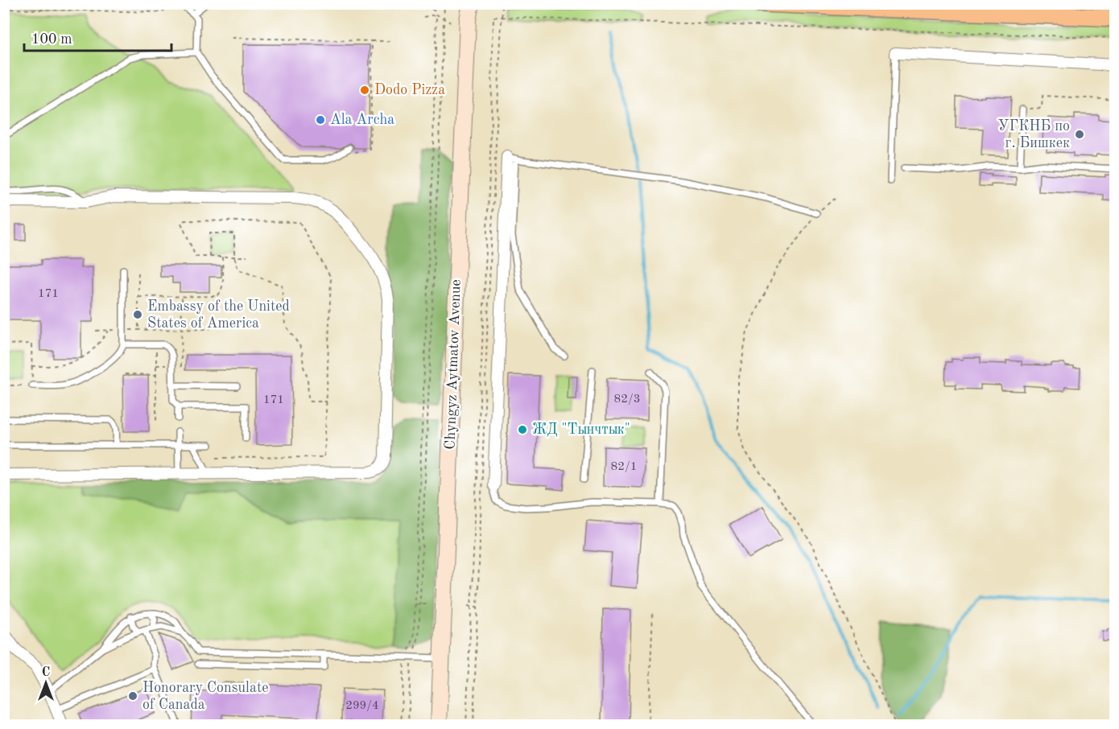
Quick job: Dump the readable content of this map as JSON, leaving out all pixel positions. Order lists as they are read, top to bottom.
{
  "streets": {
    "main road": ["Chyngyz Aytmatov Avenue"]
  },
  "places": [
    "Dodo Pizza",
    "Ala Archa",
    "УГКНБ по г. Бишкек",
    "Embassy of the United States of America",
    "ЖД \"Тынчтык\"",
    "Honorary Consulate of Canada"
  ],
  "house_numbers": [
    "171",
    "82/3",
    "171",
    "82/1",
    "299/4"
  ],
  "scale_bar": "100 m",
  "north": "top"
}
